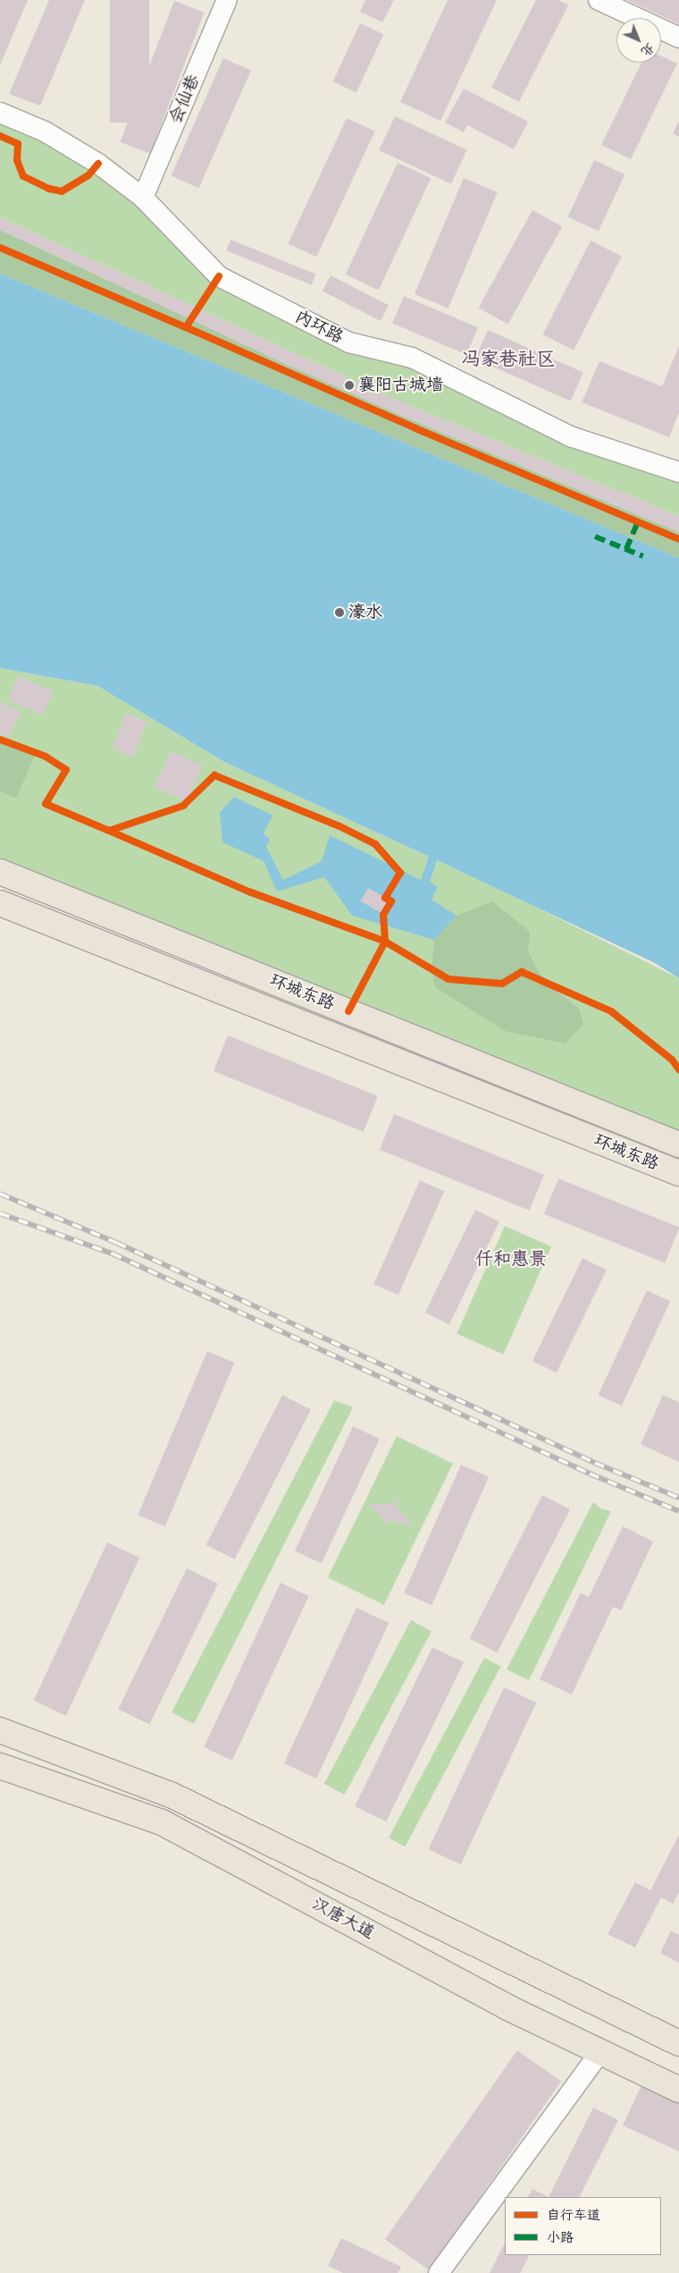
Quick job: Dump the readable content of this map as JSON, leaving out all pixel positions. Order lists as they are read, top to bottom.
{
  "streets": {
    "main road": ["环城东路", "汉唐大道"],
    "street": ["会仙巷", "内环路"]
  },
  "crossings": [
    ["会仙巷", "内环路"]
  ],
  "districts": ["冯家巷社区", "仟和惠景"],
  "places": ["襄阳古城墙", "濠水"],
  "legend": ["自行车道", "小路"],
  "north": "bottom right"
}
